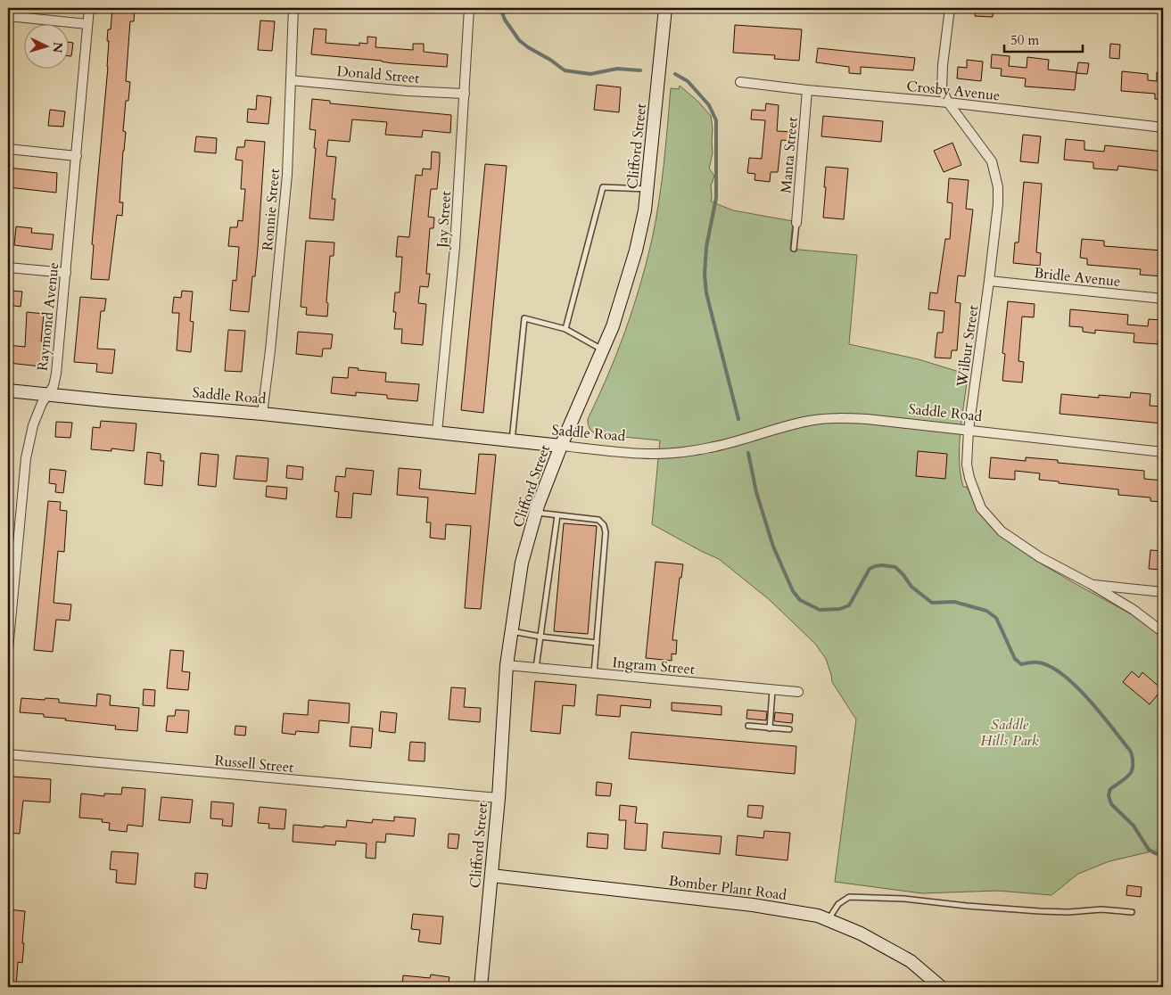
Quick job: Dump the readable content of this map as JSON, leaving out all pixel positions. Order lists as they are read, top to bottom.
{
  "streets": {
    "street": [
      "Donald Street",
      "Crosby Avenue",
      "Clifford Street",
      "Manta Street",
      "Ronnie Street",
      "Jay Street",
      "Bridle Avenue",
      "Raymond Avenue",
      "Wilbur Street",
      "Saddle Road",
      "Ingram Street",
      "Russell Street",
      "Bomber Plant Road"
    ]
  },
  "crossings": [
    ["Donald Street", "Ronnie Street"],
    ["Donald Street", "Jay Street"],
    ["Crosby Avenue", "Manta Street"],
    ["Crosby Avenue", "Wilbur Street"],
    ["Clifford Street", "Saddle Road"],
    ["Clifford Street", "Ingram Street"],
    ["Clifford Street", "Russell Street"],
    ["Clifford Street", "Bomber Plant Road"],
    ["Ronnie Street", "Saddle Road"],
    ["Jay Street", "Saddle Road"],
    ["Bridle Avenue", "Wilbur Street"],
    ["Raymond Avenue", "Saddle Road"],
    ["Wilbur Street", "Saddle Road"]
  ],
  "parks": ["Saddle Hills Park"],
  "scale_bar": "50 m",
  "north": "right"
}
